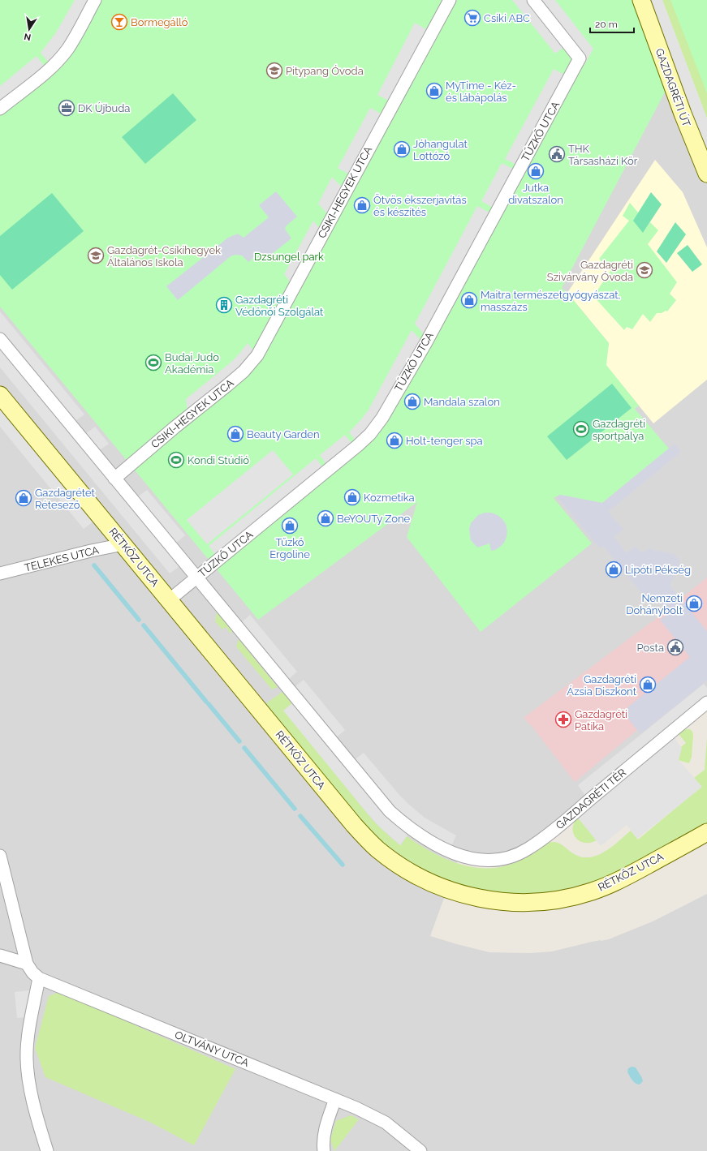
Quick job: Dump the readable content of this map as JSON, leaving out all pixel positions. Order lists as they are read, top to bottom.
{
  "streets": {
    "street": [
      "GAZDAGRÉTI ÚT",
      "TŰZKŐ UTCA",
      "CSIKI-HEGYEK UTCA",
      "RÉTKÖZ UTCA",
      "TELEKES UTCA",
      "GAZDAGRÉTI TÉR",
      "OLTVÁNY UTCA"
    ]
  },
  "crossings": [
    ["TŰZKŐ UTCA", "RÉTKÖZ UTCA"],
    ["TŰZKŐ UTCA", "GAZDAGRÉTI TÉR"],
    ["RÉTKÖZ UTCA", "TELEKES UTCA"]
  ],
  "parks": ["Dzsungel park"],
  "places": {
    "supermarket": ["Csiki ABC"],
    "bar": ["Bormegálló"],
    "school or university": ["Pitypang Óvoda", "Gazdagrét-Csíkihegyek Általános Iskola", "Gazdagréti Szivárvány Óvoda"],
    "shop": [
      "MyTime - Kéz- és lábápolás",
      "Jóhangulat Lottózó",
      "Jutka divatszalon",
      "Ötvös ékszerjavítás és készítés",
      "Maitra természetgyógyászat, masszázs",
      "Mandala szalon",
      "Beauty Garden",
      "Holt-tenger spa",
      "Kozmetika",
      "Gazdagrétet Rétesező",
      "BeYOUTy Zone",
      "Tűzkő Ergoline",
      "Lipóti Pékség",
      "Nemzeti Dohánybolt",
      "Gazdagréti Ázsia Diszkont"
    ],
    "office": ["DK Újbuda"],
    "public building": ["THK Társasházi Kör", "Posta"],
    "building": ["Gazdagréti Védőnői Szolgálat"],
    "sports": ["Budai Judo Akadémia", "Gazdagréti sportpálya", "Kondi Stúdió"],
    "pharmacy": ["Gazdagréti Patika"]
  },
  "scale_bar": "20 m",
  "north": "bottom"
}
